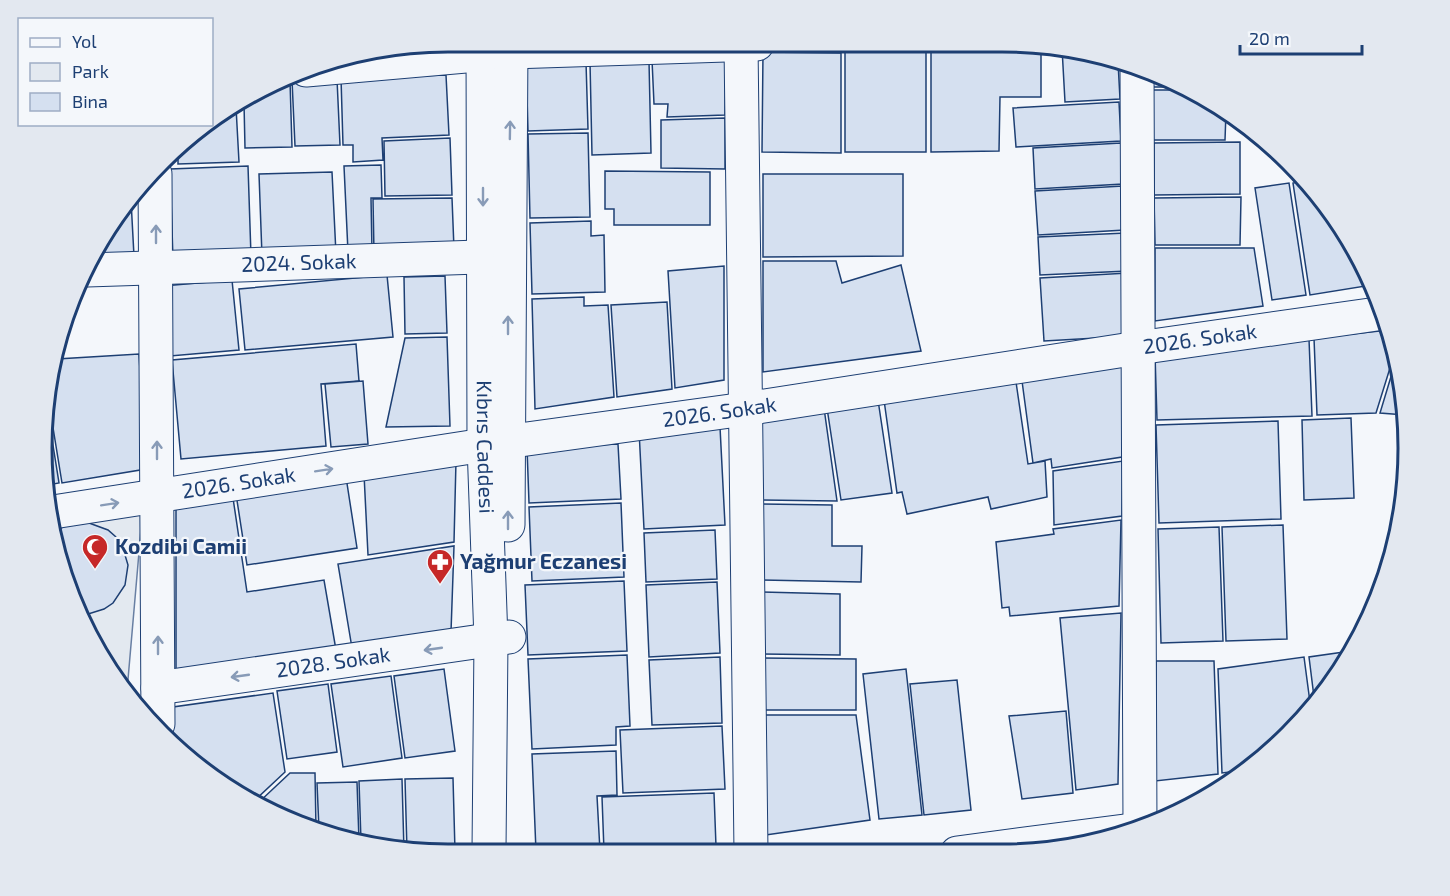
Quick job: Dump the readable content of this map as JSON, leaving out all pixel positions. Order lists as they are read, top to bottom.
{
  "streets": {
    "street": [
      "2024. Sokak",
      "2026. Sokak",
      "Kıbrıs Caddesi",
      "2028. Sokak"
    ]
  },
  "crossings": [
    ["2024. Sokak", "Kıbrıs Caddesi"],
    ["2026. Sokak", "Kıbrıs Caddesi"],
    ["Kıbrıs Caddesi", "2028. Sokak"]
  ],
  "one_way": ["2028. Sokak"],
  "places": {
    "mosque": ["Kozdibi Camii"],
    "pharmacy": ["Yağmur Eczanesi"]
  },
  "legend": ["Yol", "Park", "Bina"],
  "scale_bar": "20 m"
}
